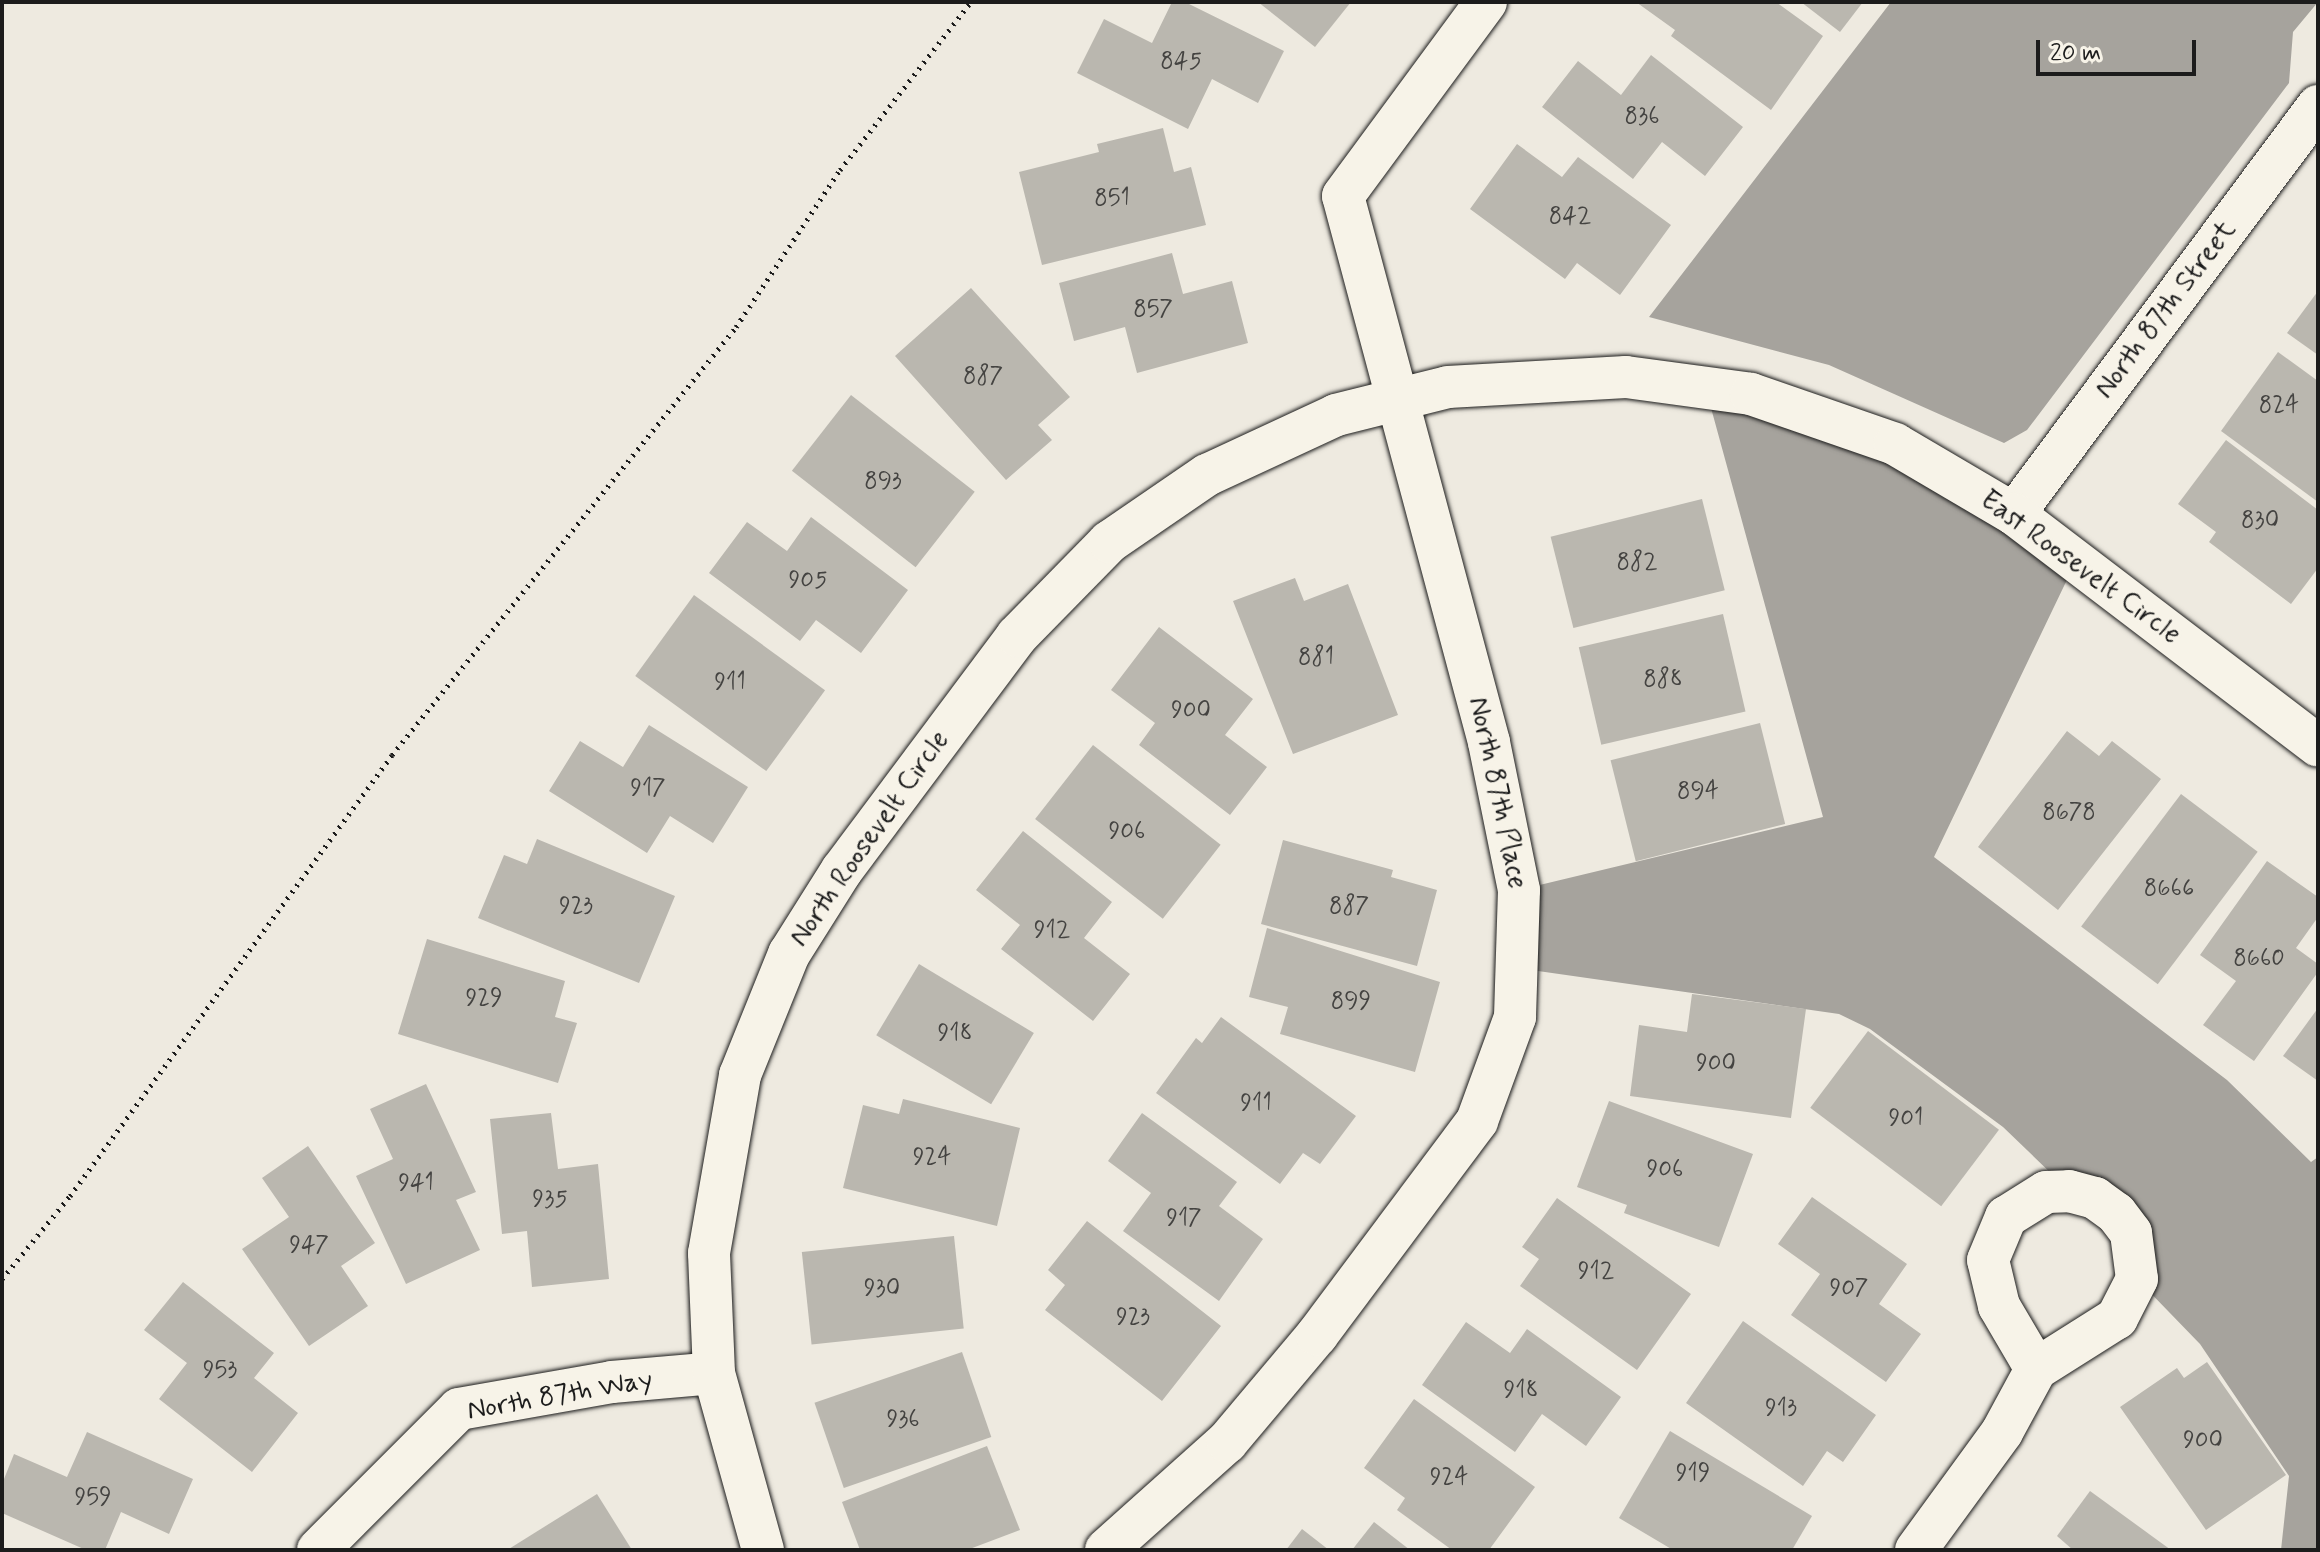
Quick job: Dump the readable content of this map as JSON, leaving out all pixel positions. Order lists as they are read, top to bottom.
{
  "streets": {
    "street": [
      "North 87th Street",
      "East Roosevelt Circle",
      "North 87th Place",
      "North Roosevelt Circle",
      "North 87th Way"
    ]
  },
  "crossings": [
    ["North 87th Street", "East Roosevelt Circle"],
    ["East Roosevelt Circle", "North 87th Place"],
    ["East Roosevelt Circle", "North Roosevelt Circle"],
    ["North 87th Place", "North Roosevelt Circle"],
    ["North Roosevelt Circle", "North 87th Way"]
  ],
  "house_numbers": [
    "845",
    "836",
    "851",
    "842",
    "857",
    "887",
    "824",
    "893",
    "830",
    "882",
    "905",
    "881",
    "888",
    "911",
    "900",
    "917",
    "894",
    "8678",
    "906",
    "8666",
    "923",
    "887",
    "912",
    "8660",
    "929",
    "899",
    "918",
    "900",
    "911",
    "901",
    "924",
    "906",
    "941",
    "935",
    "917",
    "947",
    "912",
    "930",
    "907",
    "923",
    "953",
    "918",
    "913",
    "936",
    "900",
    "919",
    "924",
    "959"
  ],
  "scale_bar": "20 m"
}
